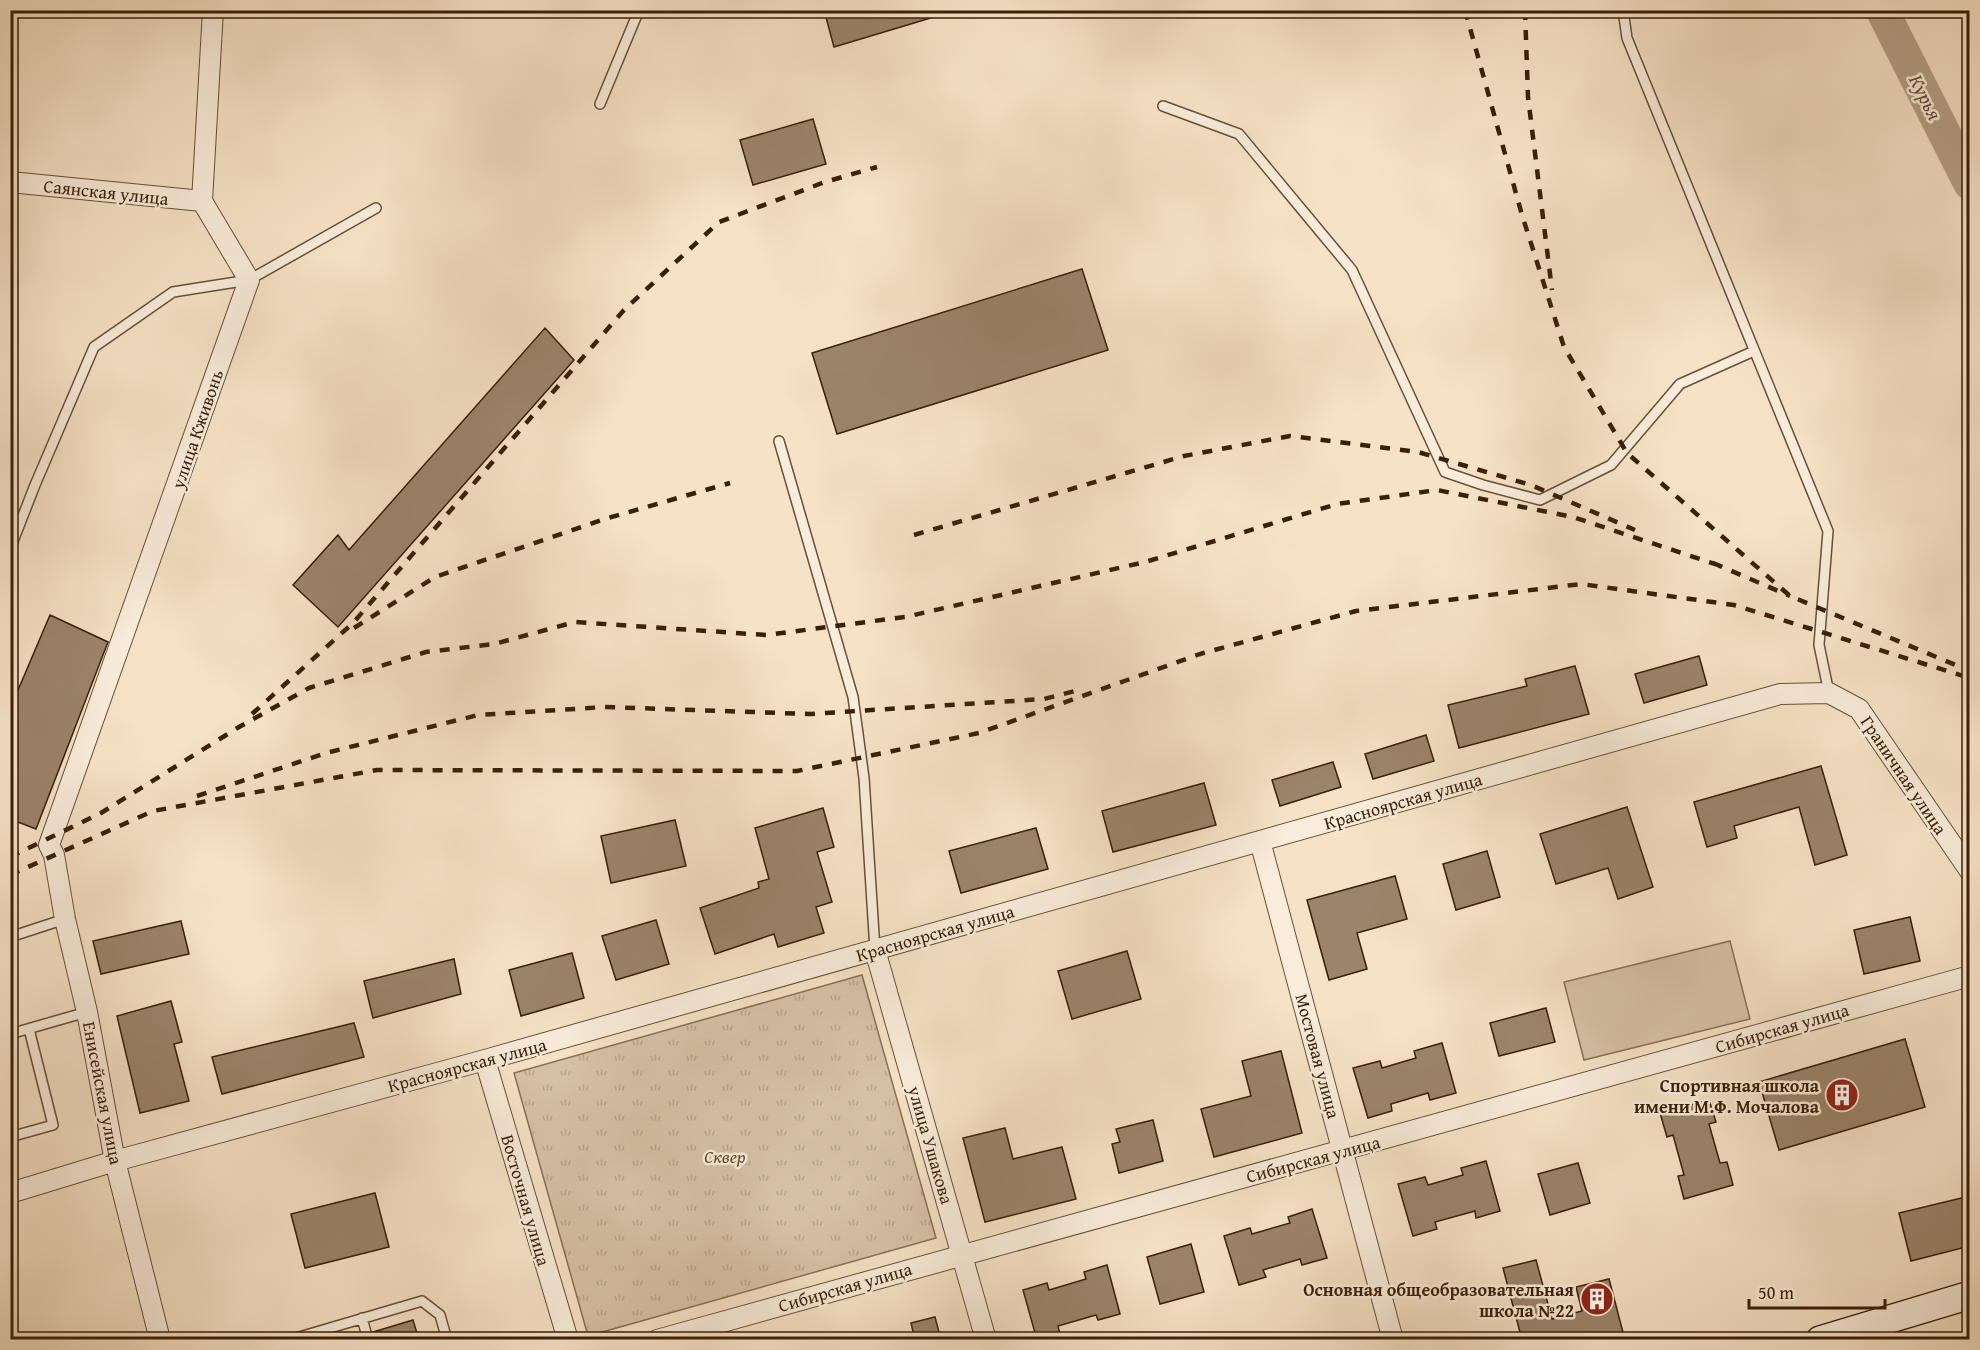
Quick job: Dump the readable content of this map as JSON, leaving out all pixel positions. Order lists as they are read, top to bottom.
{
  "streets": {
    "street": [
      "Саянская улица",
      "улица Кживонь",
      "Граничная улица",
      "Красноярская улица",
      "Сибирская улица",
      "Мостовая улица",
      "Енисейская улица",
      "улица Ушакова",
      "Восточная улица"
    ]
  },
  "crossings": [
    ["улица Кживонь", "Енисейская улица"],
    ["Граничная улица", "Красноярская улица"],
    ["Красноярская улица", "Мостовая улица"],
    ["Красноярская улица", "Енисейская улица"],
    ["Красноярская улица", "улица Ушакова"],
    ["Красноярская улица", "Восточная улица"],
    ["Сибирская улица", "Мостовая улица"],
    ["Сибирская улица", "улица Ушакова"]
  ],
  "water": ["Курья"],
  "parks": ["Сквер"],
  "places": {
    "building": ["Спортивная школа имени М.Ф. Мочалова", "Основная общеобразовательная школа №22"]
  },
  "scale_bar": "50 m"
}
